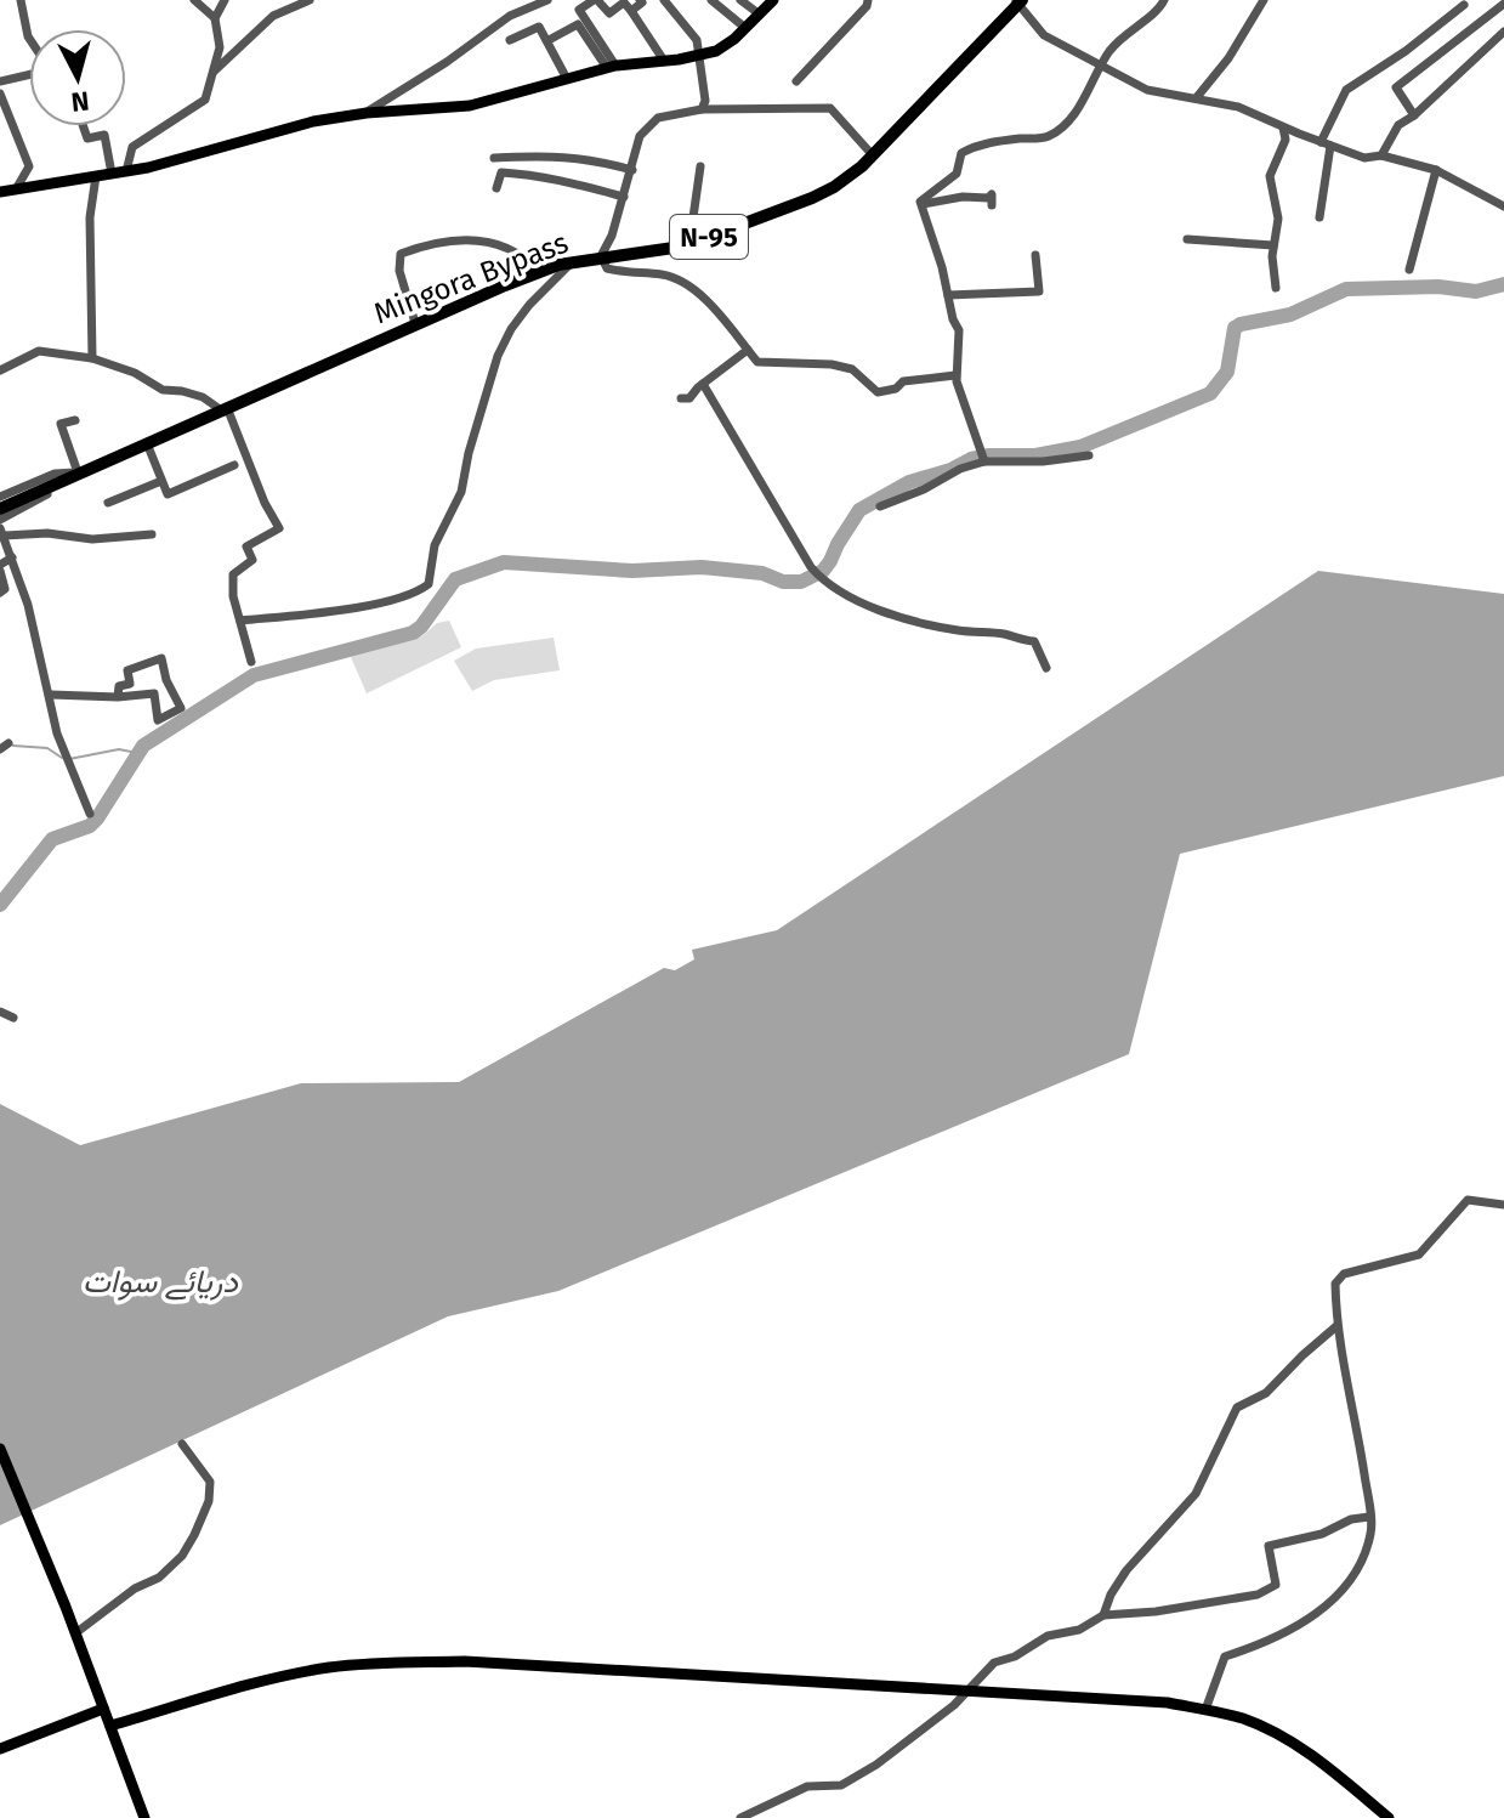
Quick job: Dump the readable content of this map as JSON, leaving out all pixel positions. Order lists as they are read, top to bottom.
{
  "streets": {
    "highway": ["N-95", "Mingora Bypass"]
  },
  "water": ["دریائے سوات"],
  "north": "bottom"
}
